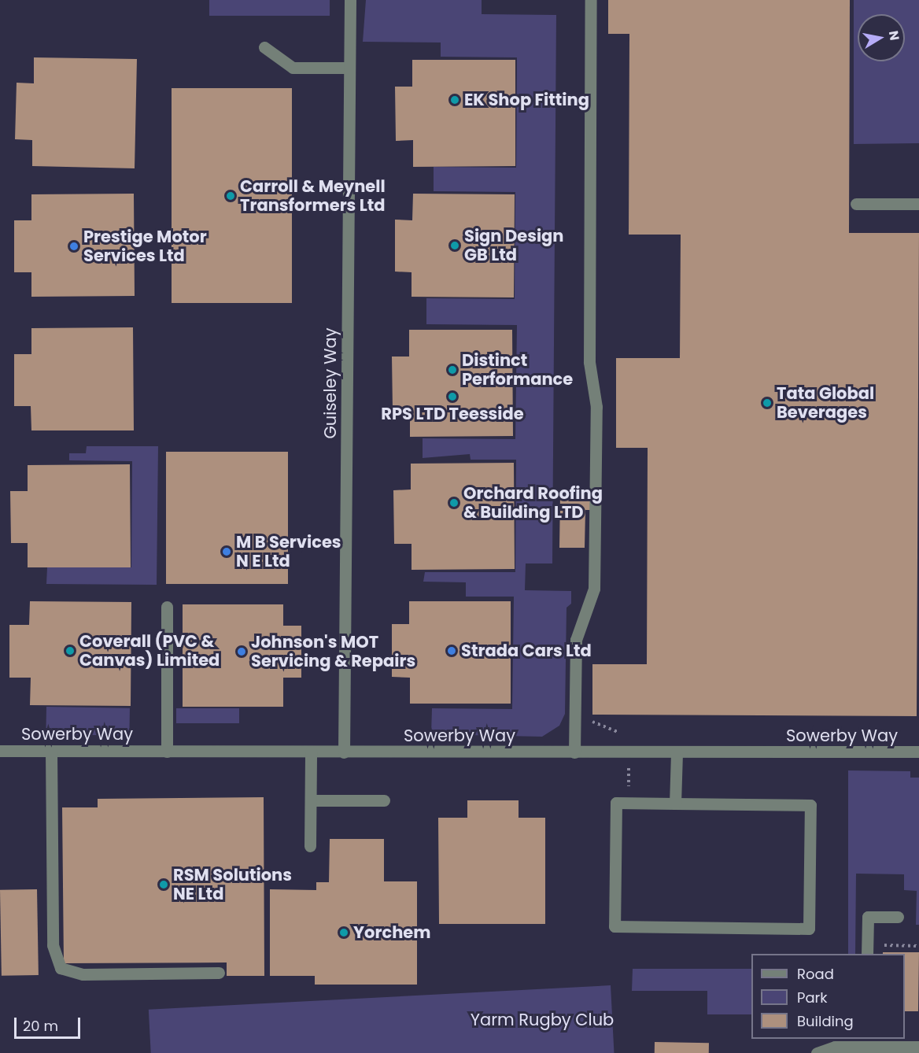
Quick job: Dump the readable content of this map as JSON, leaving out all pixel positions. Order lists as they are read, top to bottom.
{
  "streets": {
    "street": ["Guiseley Way", "Sowerby Way"]
  },
  "crossings": [
    ["Guiseley Way", "Sowerby Way"]
  ],
  "parks": ["Yarm Rugby Club"],
  "places": [
    "EK Shop Fitting",
    "Carroll & Meynell Transformers Ltd",
    "Sign Design GB Ltd",
    "Prestige Motor Services Ltd",
    "Distinct Performance",
    "RPS LTD Teesside",
    "Tata Global Beverages",
    "Orchard Roofing & Building LTD",
    "M B Services N E Ltd",
    "Coverall (PVC & Canvas) Limited",
    "Strada Cars Ltd",
    "Johnson's MOT Servicing & Repairs",
    "RSM Solutions NE Ltd",
    "Yorchem"
  ],
  "legend": ["Road", "Park", "Building"],
  "scale_bar": "20 m",
  "north": "right"
}
